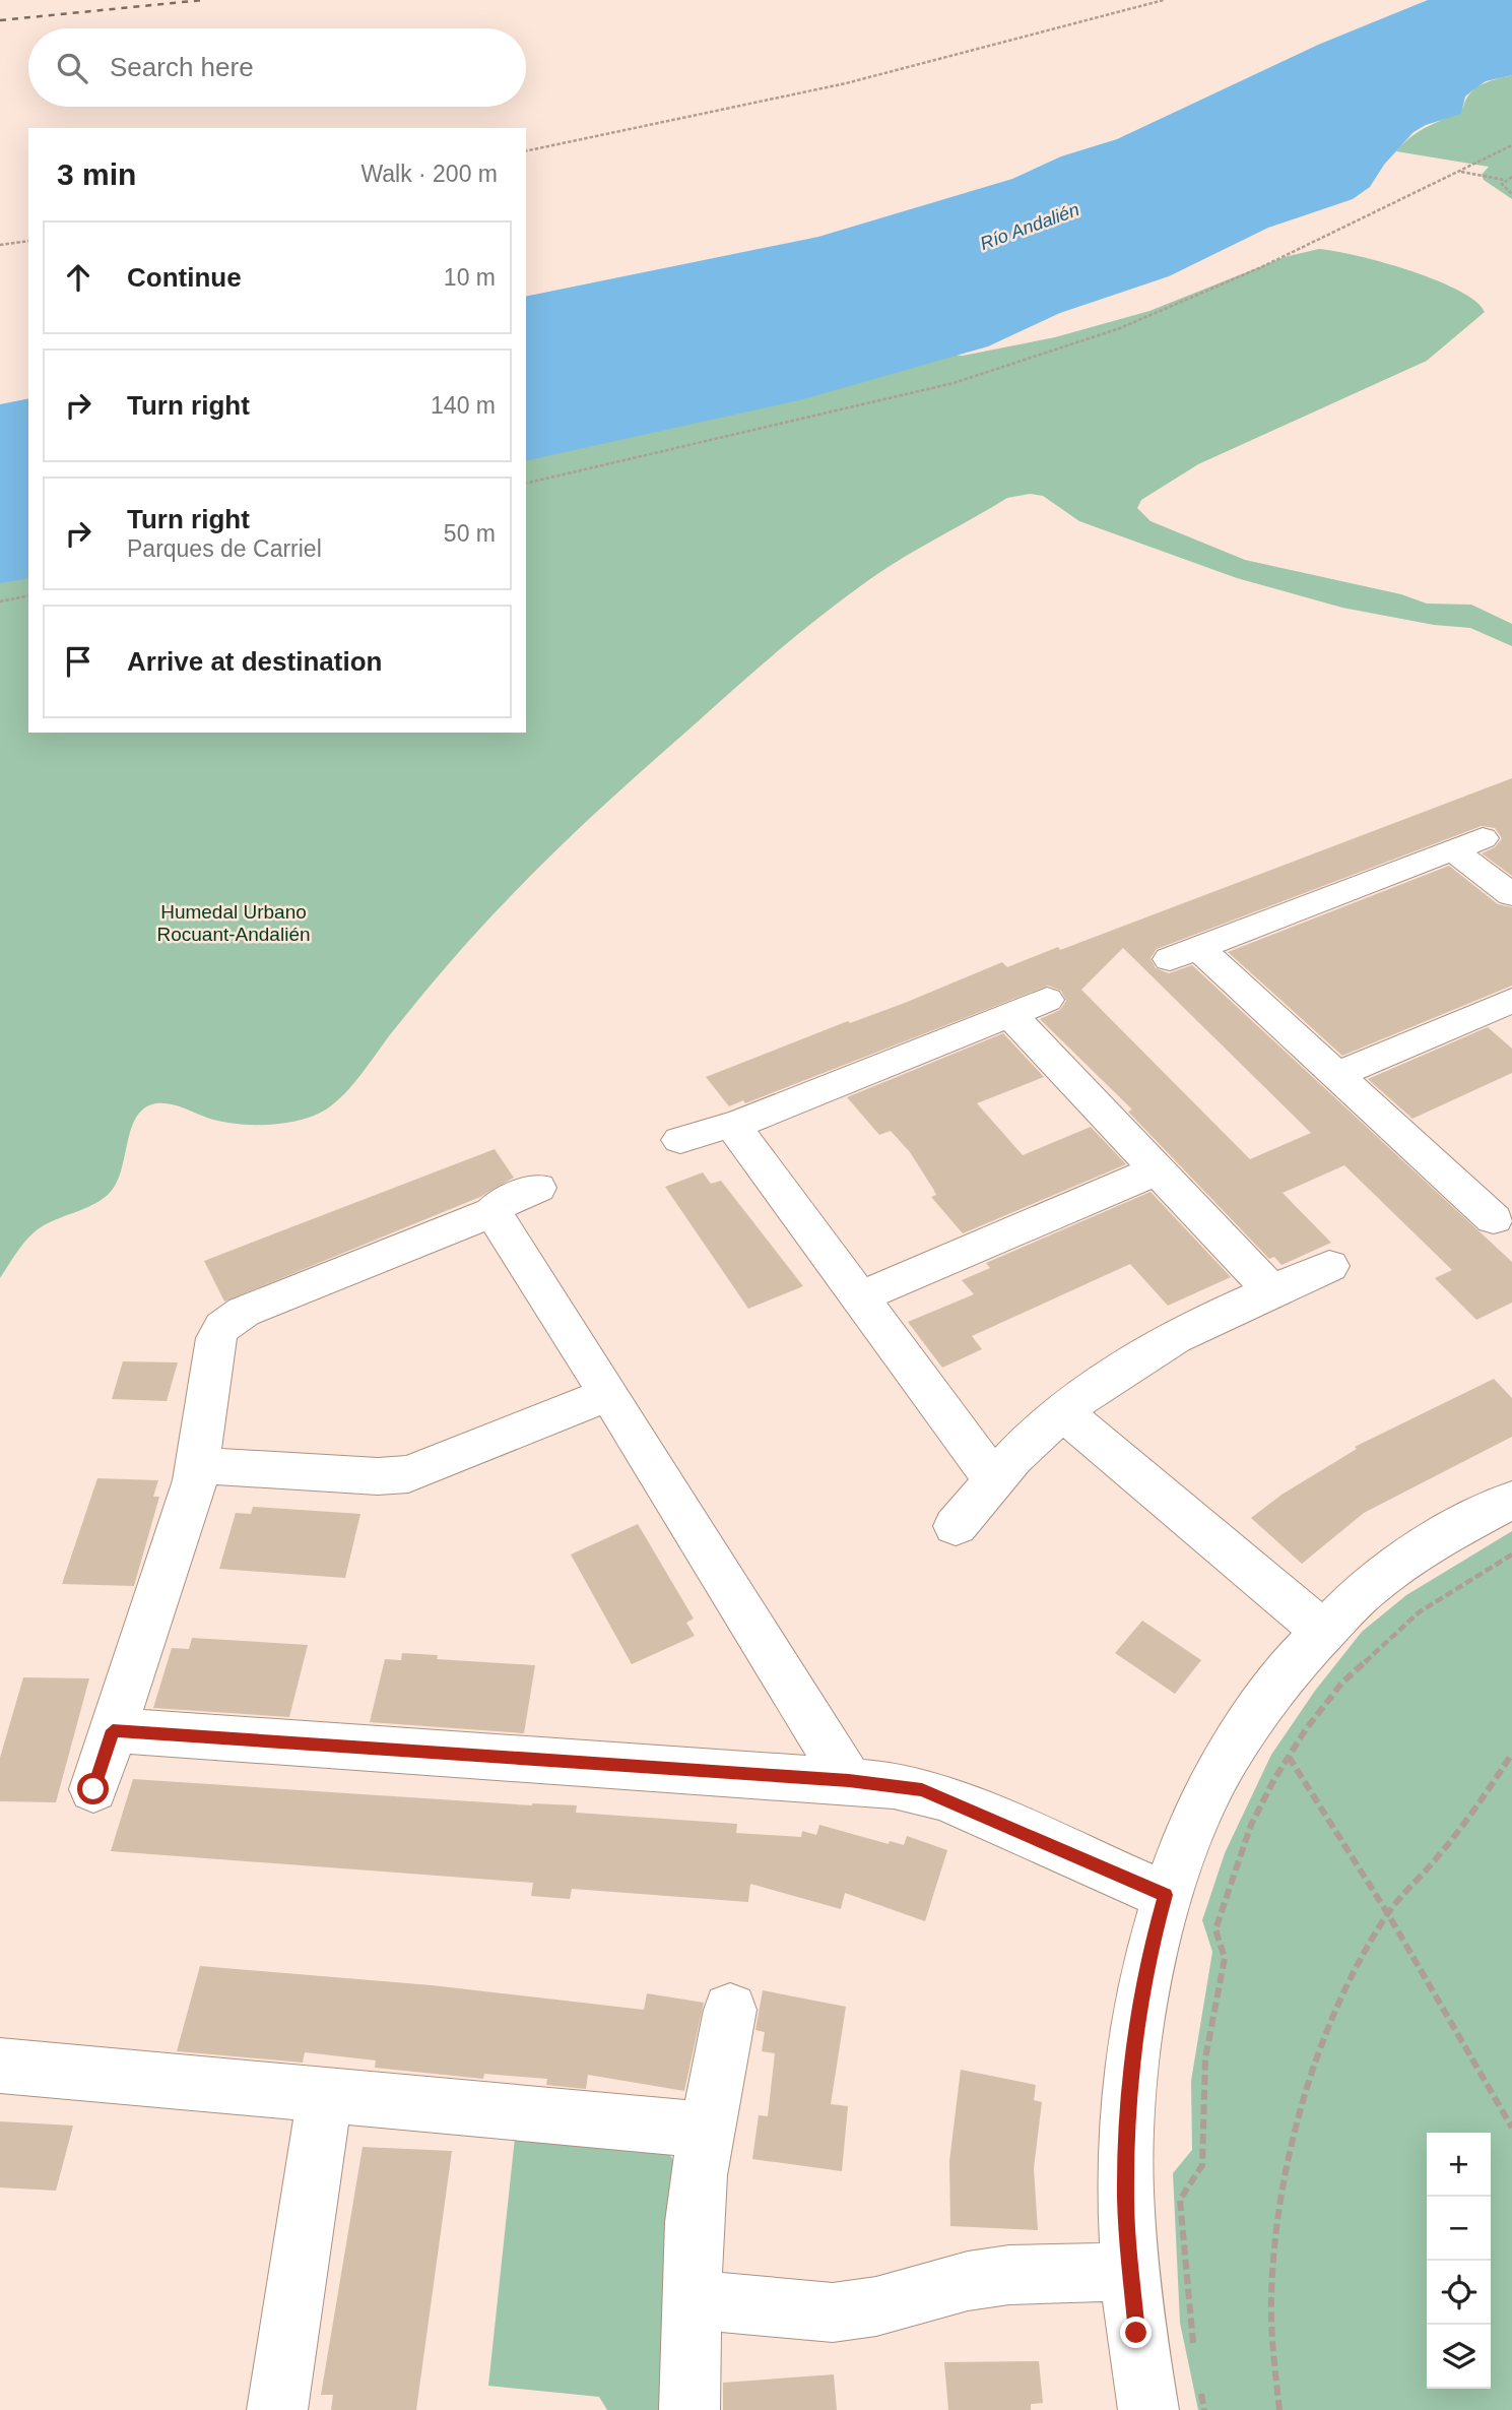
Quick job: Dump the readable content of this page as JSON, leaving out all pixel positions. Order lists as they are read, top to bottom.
{
  "water": ["Río Andalién"],
  "parks": ["Humedal Urbano Rocuant-Andalién"],
  "page": {
    "search": "Search here",
    "heading": ["3 min", "Walk · 200 m"],
    "list": [
      ["Continue", "10 m"],
      ["Turn right", "140 m"],
      ["Turn right", "Parques de Carriel", "50 m"],
      "Arrive at destination"
    ],
    "map_buttons": ["+", "−"]
  }
}
